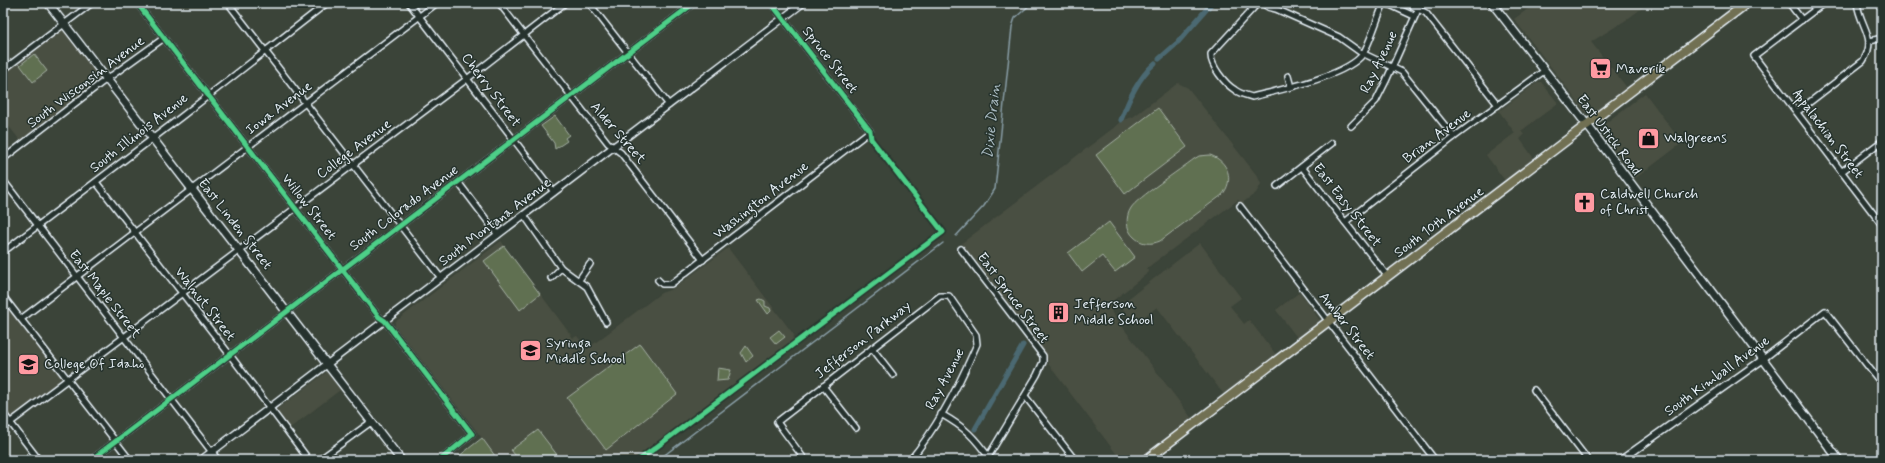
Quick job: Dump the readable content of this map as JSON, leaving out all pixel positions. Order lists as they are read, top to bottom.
{
  "streets": {
    "main road": ["East Ustick Road", "South 10th Avenue", "East Linden Street"],
    "street": [
      "Spruce Street",
      "Ray Avenue",
      "South Wisconsin Avenue",
      "Cherry Street",
      "Iowa Avenue",
      "South Illinois Avenue",
      "Alder Street",
      "Appalachian Street",
      "Brian Avenue",
      "College Avenue",
      "Washington Avenue",
      "East Easy Street",
      "Willow Street",
      "South Colorado Avenue",
      "South Montana Avenue",
      "East Maple Street",
      "East Spruce Street",
      "Walnut Street",
      "Amber Street",
      "Jefferson Parkway",
      "South Kimball Avenue"
    ]
  },
  "crossings": [
    ["Spruce Street", "Washington Avenue"],
    ["Spruce Street", "South Montana Avenue"],
    ["Ray Avenue", "Jefferson Parkway"],
    ["South Wisconsin Avenue", "Willow Street"],
    ["South Wisconsin Avenue", "East Linden Street"],
    ["Cherry Street", "Iowa Avenue"],
    ["Cherry Street", "College Avenue"],
    ["Cherry Street", "South Colorado Avenue"],
    ["Cherry Street", "South Montana Avenue"],
    ["Iowa Avenue", "Willow Street"],
    ["Iowa Avenue", "East Linden Street"],
    ["Iowa Avenue", "East Maple Street"],
    ["Iowa Avenue", "Walnut Street"],
    ["South Illinois Avenue", "Willow Street"],
    ["South Illinois Avenue", "East Linden Street"],
    ["South Illinois Avenue", "East Maple Street"],
    ["South Illinois Avenue", "Walnut Street"],
    ["Alder Street", "College Avenue"],
    ["Alder Street", "Washington Avenue"],
    ["Alder Street", "South Colorado Avenue"],
    ["Alder Street", "South Montana Avenue"],
    ["East Ustick Road", "Brian Avenue"],
    ["East Ustick Road", "South 10th Avenue"],
    ["East Ustick Road", "South Kimball Avenue"],
    ["Brian Avenue", "East Easy Street"],
    ["College Avenue", "Willow Street"],
    ["College Avenue", "East Linden Street"],
    ["College Avenue", "East Maple Street"],
    ["College Avenue", "Walnut Street"],
    ["East Easy Street", "South 10th Avenue"],
    ["Willow Street", "South Colorado Avenue"],
    ["Willow Street", "South Montana Avenue"],
    ["South Colorado Avenue", "East Linden Street"],
    ["South Colorado Avenue", "East Maple Street"],
    ["South Colorado Avenue", "Walnut Street"],
    ["South Montana Avenue", "East Linden Street"],
    ["South Montana Avenue", "East Maple Street"],
    ["South Montana Avenue", "Walnut Street"],
    ["South 10th Avenue", "Amber Street"]
  ],
  "water": ["Dixie Drain"],
  "places": {
    "supermarket": ["Maverik"],
    "shop": ["Walgreens"],
    "church": ["Caldwell Church of Christ"],
    "building": ["Jefferson Middle School"],
    "school or university": ["Syringa Middle School", "College Of Idaho"]
  }
}
